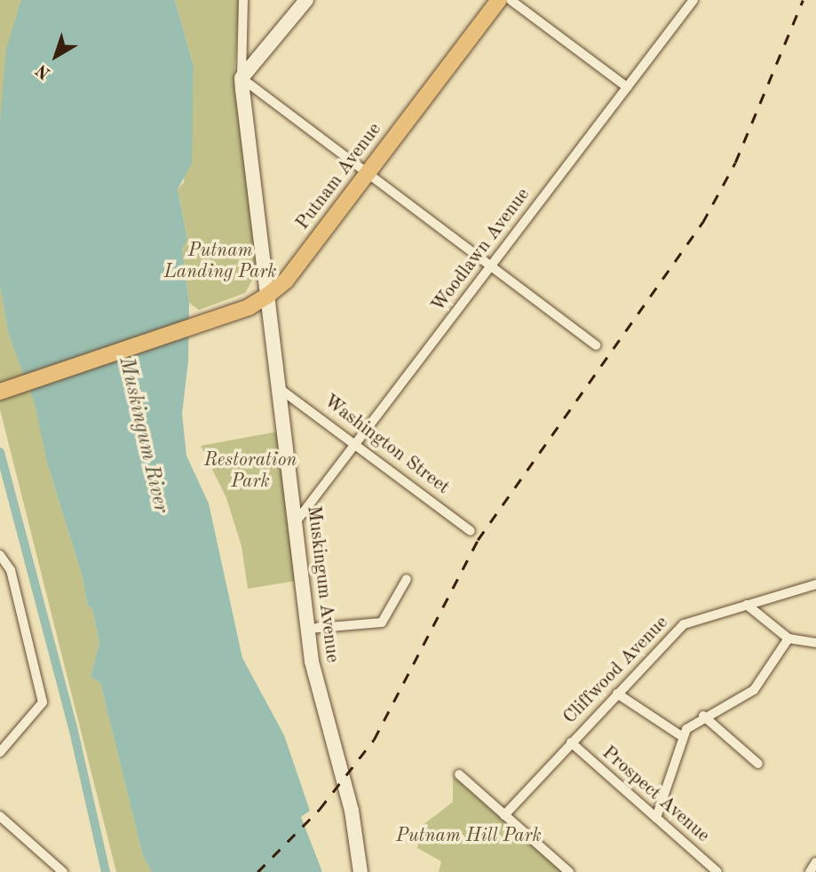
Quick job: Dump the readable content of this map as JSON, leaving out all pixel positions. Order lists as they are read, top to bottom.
{
  "streets": {
    "main road": ["Putnam Avenue"],
    "street": [
      "Woodlawn Avenue",
      "Washington Street",
      "Muskingum Avenue",
      "Cliffwood Avenue",
      "Prospect Avenue"
    ]
  },
  "crossings": [
    ["Putnam Avenue", "Muskingum Avenue"],
    ["Woodlawn Avenue", "Washington Street"],
    ["Woodlawn Avenue", "Muskingum Avenue"],
    ["Washington Street", "Muskingum Avenue"],
    ["Cliffwood Avenue", "Prospect Avenue"]
  ],
  "water": ["Muskingum River"],
  "parks": ["Putnam Landing Park", "Restoration Park", "Putnam Hill Park"],
  "north": "bottom left"
}
